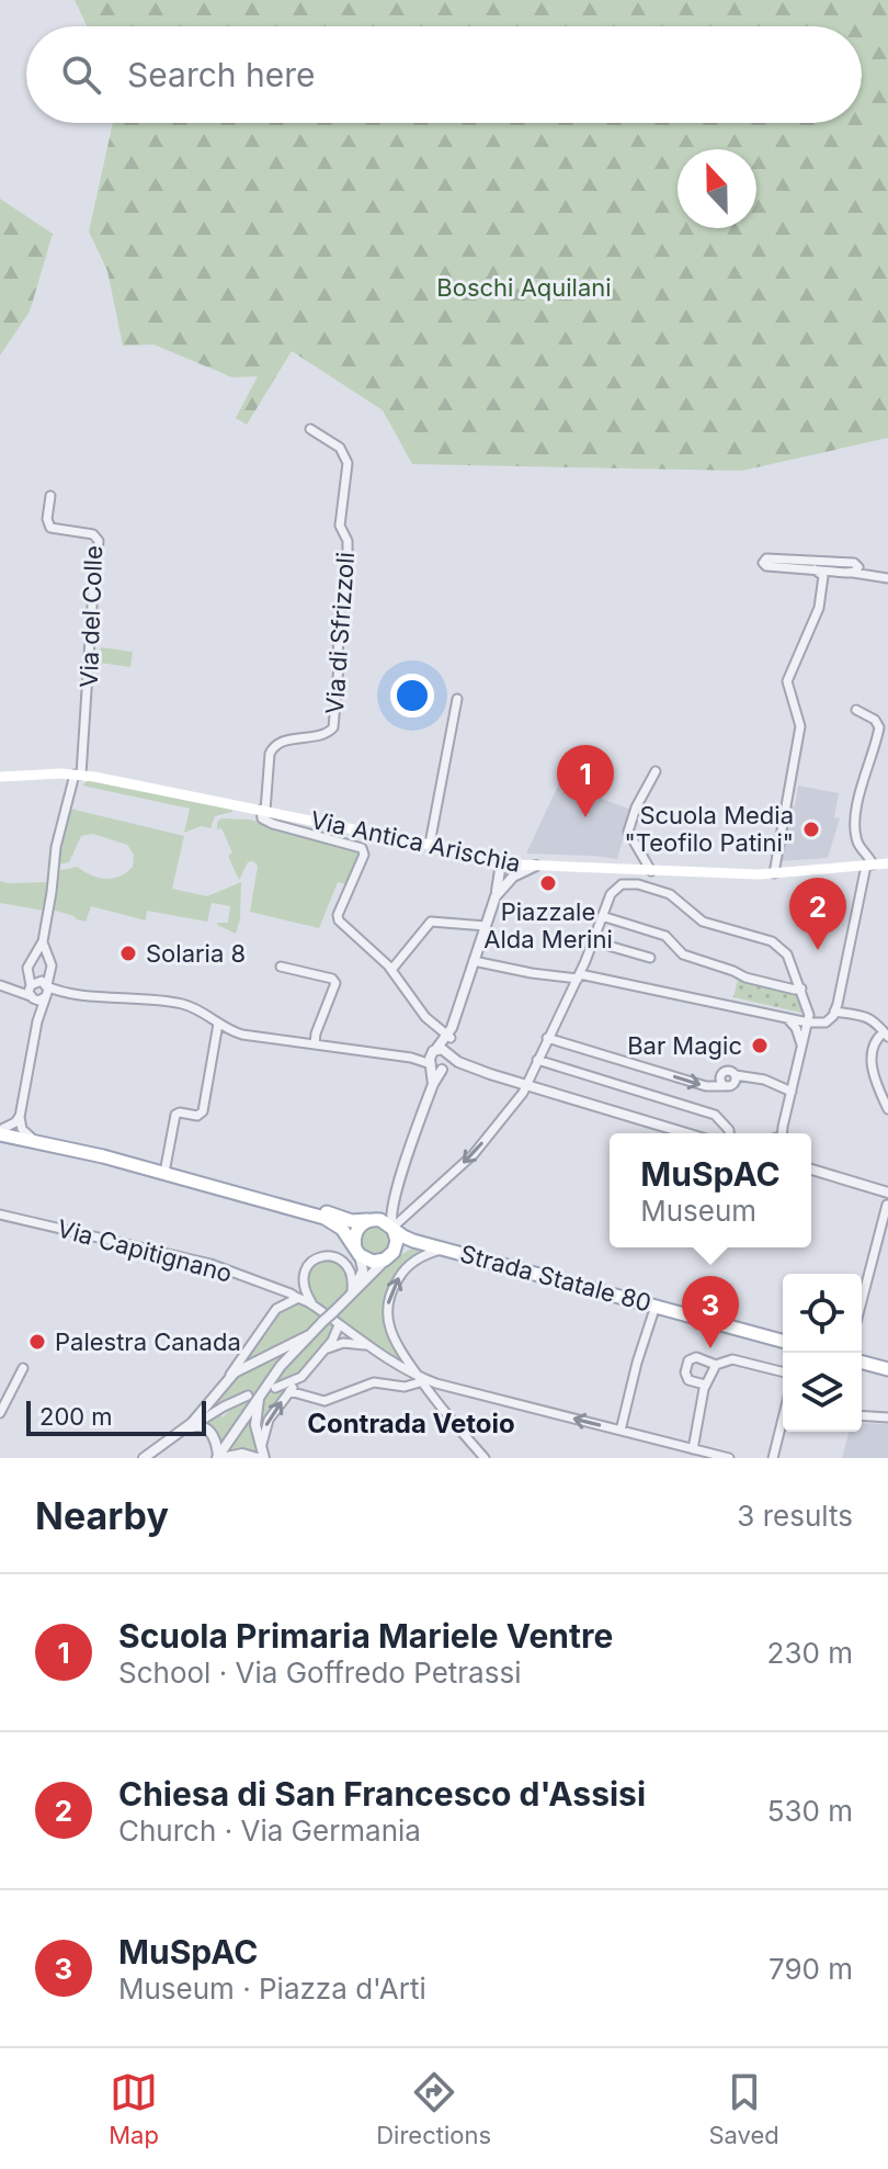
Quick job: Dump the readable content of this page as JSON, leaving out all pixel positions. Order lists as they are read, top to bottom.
{
  "streets": {
    "main road": ["Via Antica Arischia", "Strada Statale 80"],
    "street": ["Via del Colle", "Via di Sfrizzoli", "Via Capitignano"]
  },
  "crossings": [
    ["Via del Colle", "Via Antica Arischia"],
    ["Via di Sfrizzoli", "Via Antica Arischia"]
  ],
  "districts": ["Contrada Vetoio"],
  "parks": ["Boschi Aquilani"],
  "places": [
    "Scuola Media \"Teofilo Patini\"",
    "Piazzale Alda Merini",
    "Solaria 8",
    "Bar Magic",
    "Palestra Canada"
  ],
  "scale_bar": "200 m",
  "north": "top",
  "page": {
    "search": "Search here",
    "pins": ["1", "2", "3"],
    "popup": ["MuSpAC", "Museum"],
    "scale": "200 m",
    "heading": ["Nearby", "3 results"],
    "list": [
      {
        "mark": "1",
        "name": "Scuola Primaria Mariele Ventre",
        "note": "School · Via Goffredo Petrassi",
        "value": "230 m"
      },
      {
        "mark": "2",
        "name": "Chiesa di San Francesco d'Assisi",
        "note": "Church · Via Germania",
        "value": "530 m"
      },
      {
        "mark": "3",
        "name": "MuSpAC",
        "note": "Museum · Piazza d'Arti",
        "value": "790 m"
      }
    ],
    "nav": ["Map", "Directions", "Saved"]
  }
}
